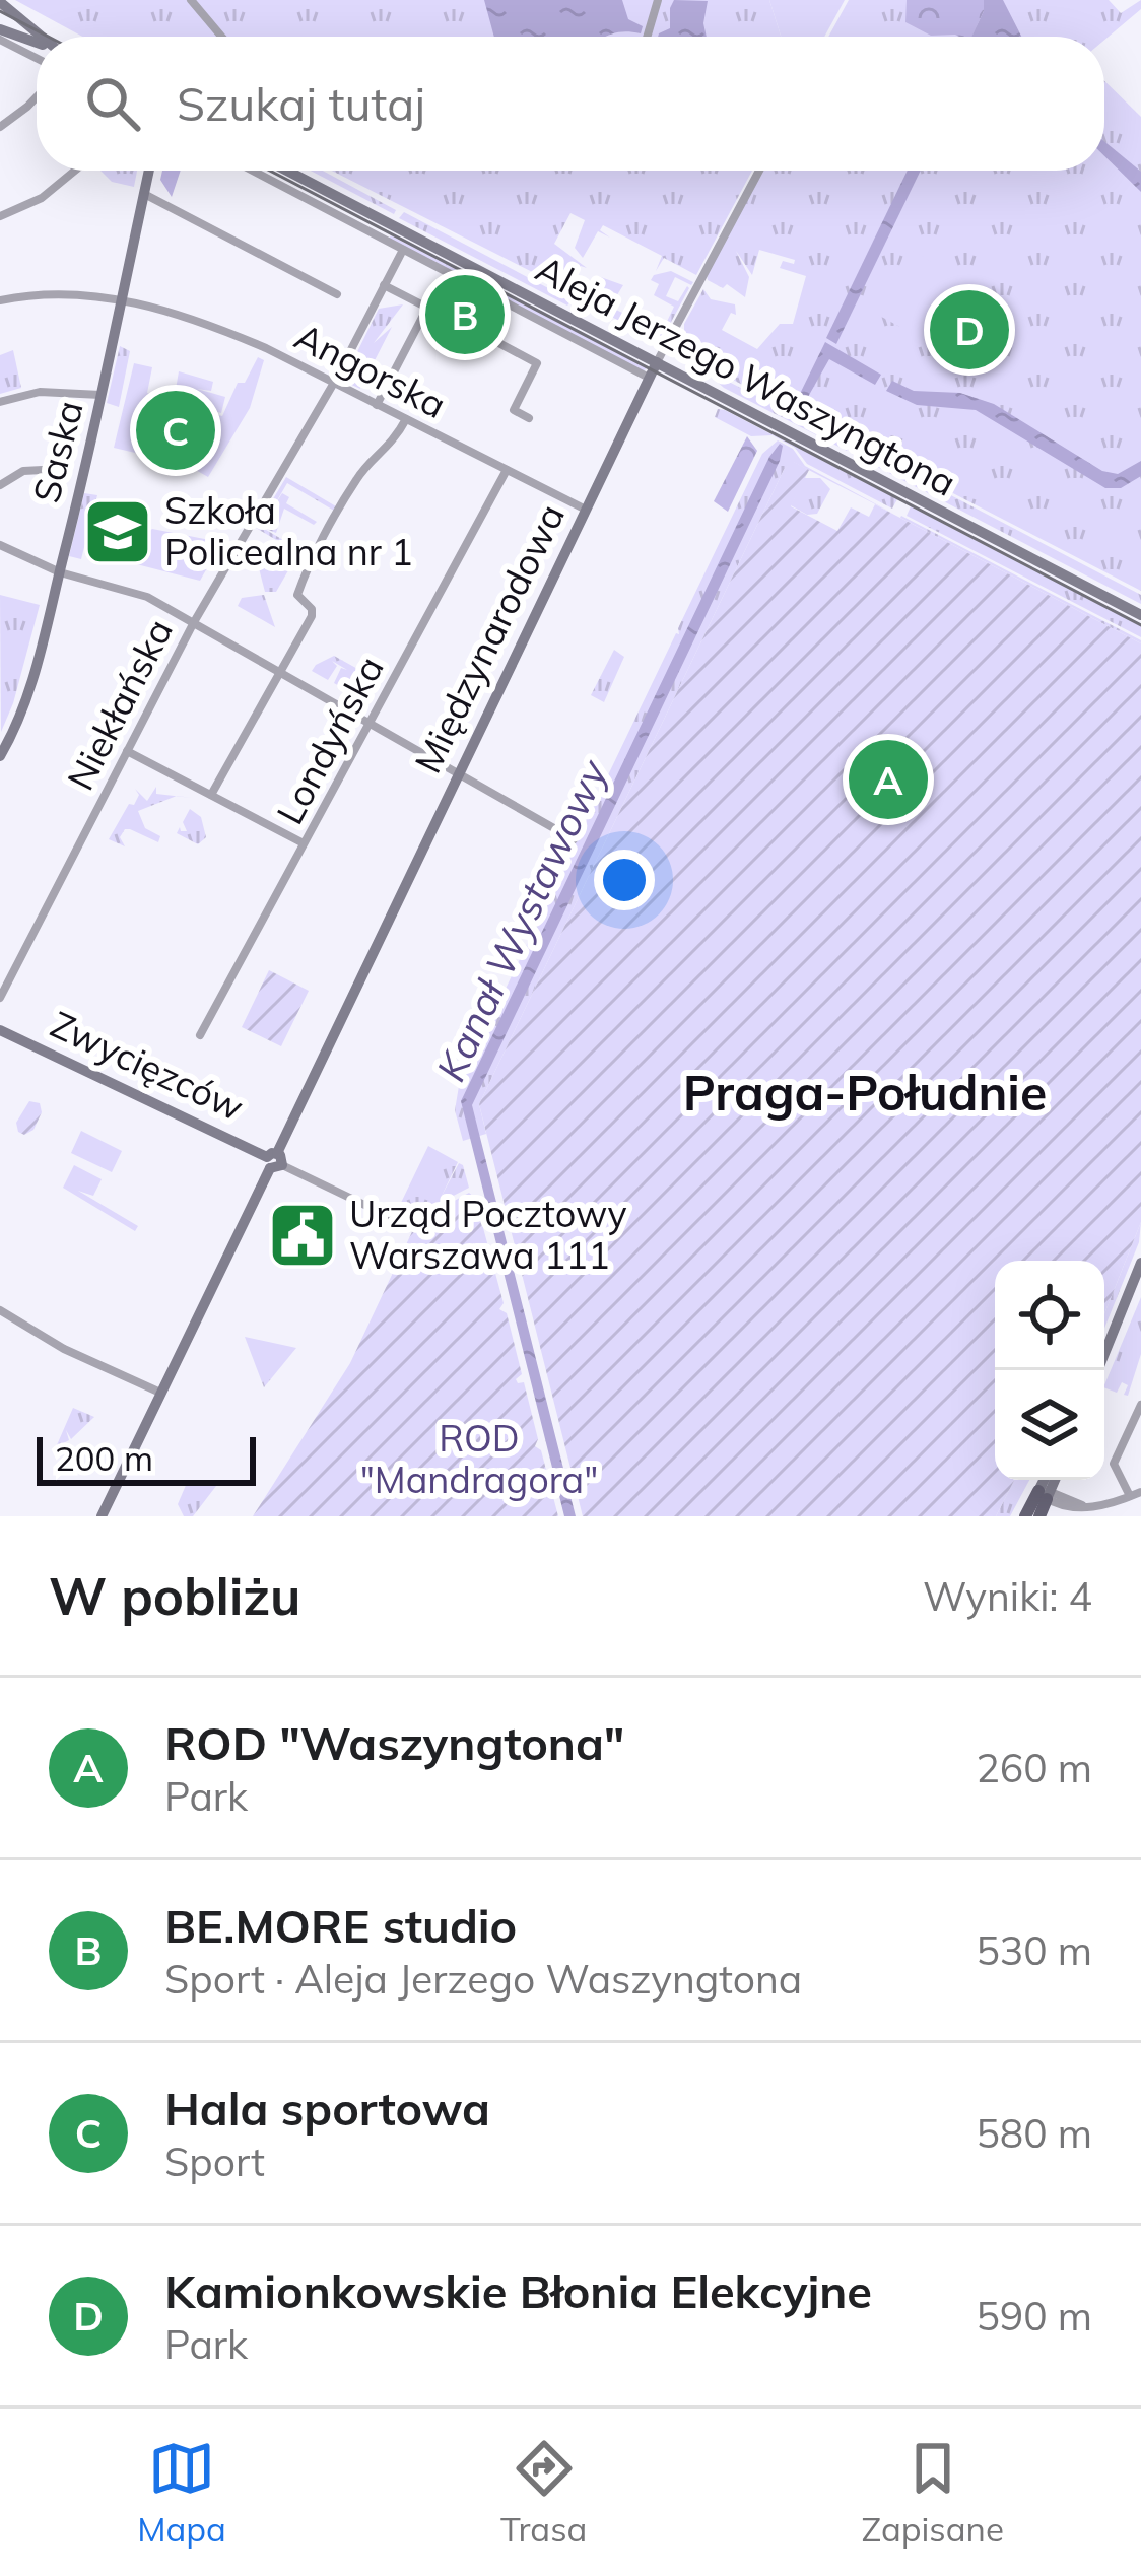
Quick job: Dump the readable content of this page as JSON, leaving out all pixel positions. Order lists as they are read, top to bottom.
{
  "streets": {
    "street": [
      "Angorska",
      "Aleja Jerzego Waszyngtona",
      "Saska",
      "Międzynarodowa",
      "Niekłańska",
      "Londyńska",
      "Zwycięzców"
    ]
  },
  "crossings": [
    ["Angorska", "Saska"],
    ["Angorska", "Międzynarodowa"],
    ["Angorska", "Niekłańska"],
    ["Angorska", "Londyńska"],
    ["Aleja Jerzego Waszyngtona", "Międzynarodowa"],
    ["Aleja Jerzego Waszyngtona", "Niekłańska"],
    ["Międzynarodowa", "Zwycięzców"]
  ],
  "districts": ["Praga-Południe"],
  "water": ["Kanał Wystawowy"],
  "parks": ["ROD \"Mandragora\""],
  "places": {
    "school or university": ["Szkoła Policealna nr 1"],
    "public building": ["Urząd Pocztowy Warszawa 111"]
  },
  "scale_bar": "200 m",
  "page": {
    "search": "Szukaj tutaj",
    "pins": [
      "B",
      "D",
      "C",
      "A"
    ],
    "scale": "200 m",
    "heading": ["W pobliżu", "Wyniki: 4"],
    "list": [
      {
        "mark": "A",
        "name": "ROD \"Waszyngtona\"",
        "note": "Park",
        "value": "260 m"
      },
      {
        "mark": "B",
        "name": "BE.MORE studio",
        "note": "Sport · Aleja Jerzego Waszyngtona",
        "value": "530 m"
      },
      {
        "mark": "C",
        "name": "Hala sportowa",
        "note": "Sport",
        "value": "580 m"
      },
      {
        "mark": "D",
        "name": "Kamionkowskie Błonia Elekcyjne",
        "note": "Park",
        "value": "590 m"
      }
    ],
    "nav": ["Mapa", "Trasa", "Zapisane"]
  }
}
